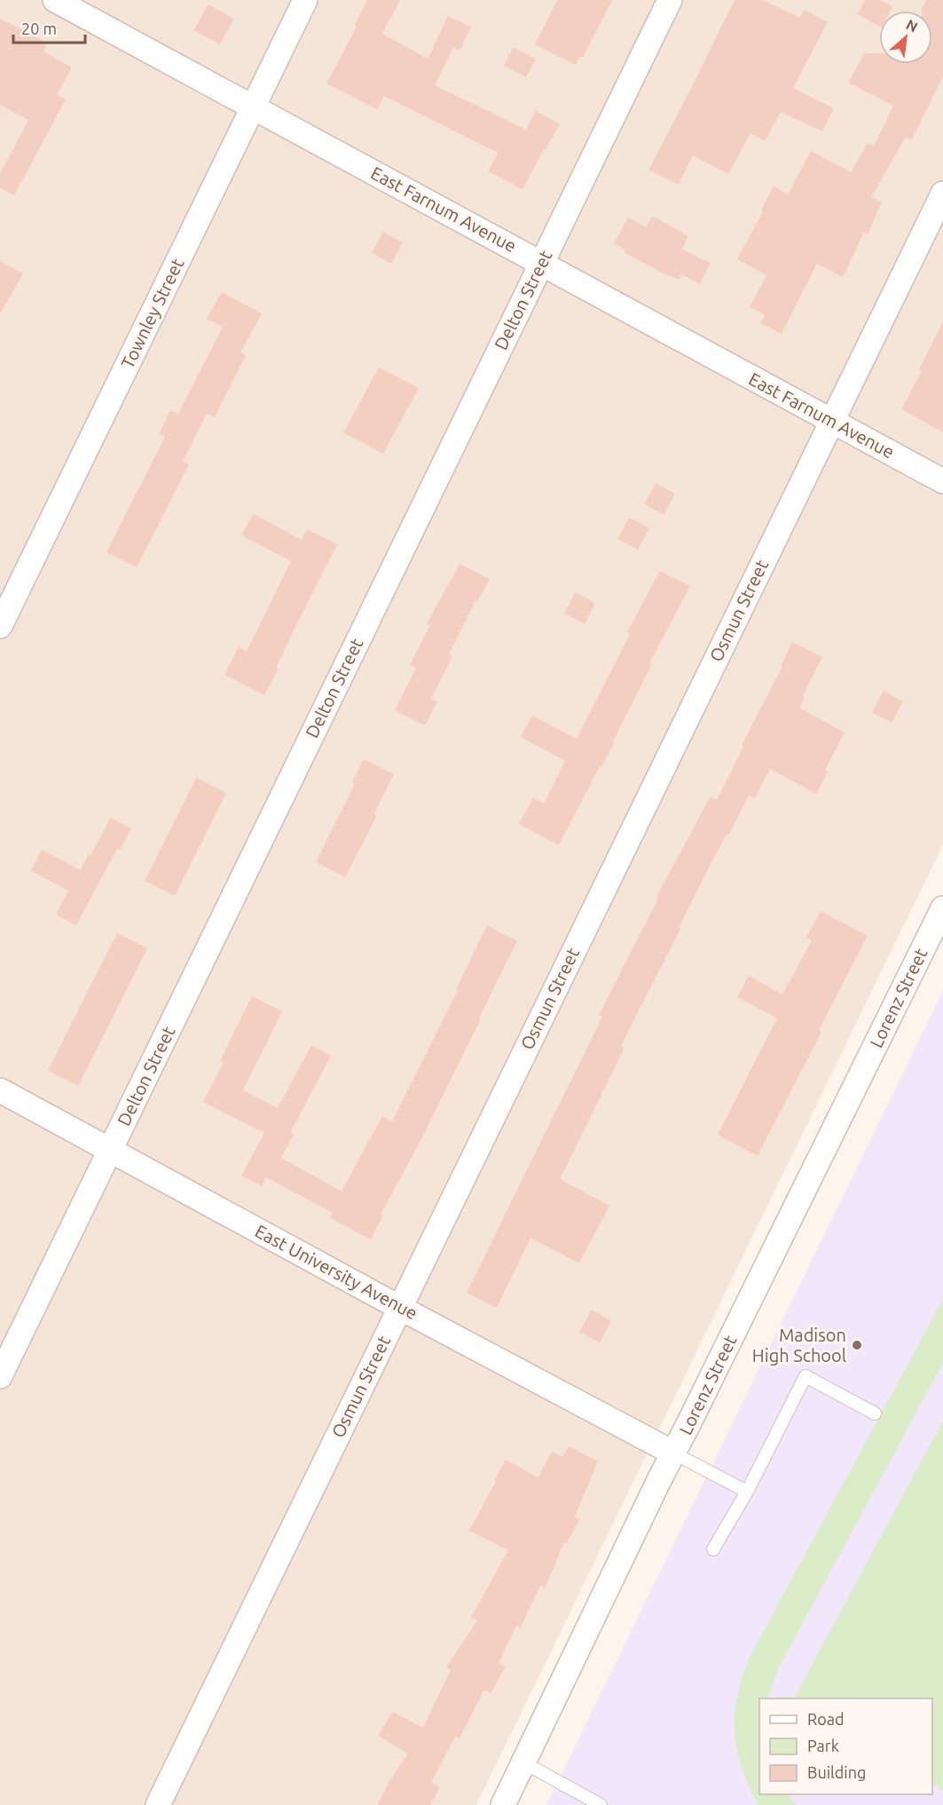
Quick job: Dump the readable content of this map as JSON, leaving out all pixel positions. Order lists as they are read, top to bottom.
{
  "streets": {
    "street": [
      "East Farnum Avenue",
      "Delton Street",
      "Townley Street",
      "Osmun Street",
      "Lorenz Street",
      "East University Avenue"
    ]
  },
  "crossings": [
    ["East Farnum Avenue", "Delton Street"],
    ["East Farnum Avenue", "Townley Street"],
    ["East Farnum Avenue", "Osmun Street"],
    ["Delton Street", "East University Avenue"],
    ["Osmun Street", "East University Avenue"],
    ["Lorenz Street", "East University Avenue"]
  ],
  "places": ["Madison High School"],
  "legend": ["Road", "Park", "Building"],
  "scale_bar": "20 m",
  "north": "top right"
}
